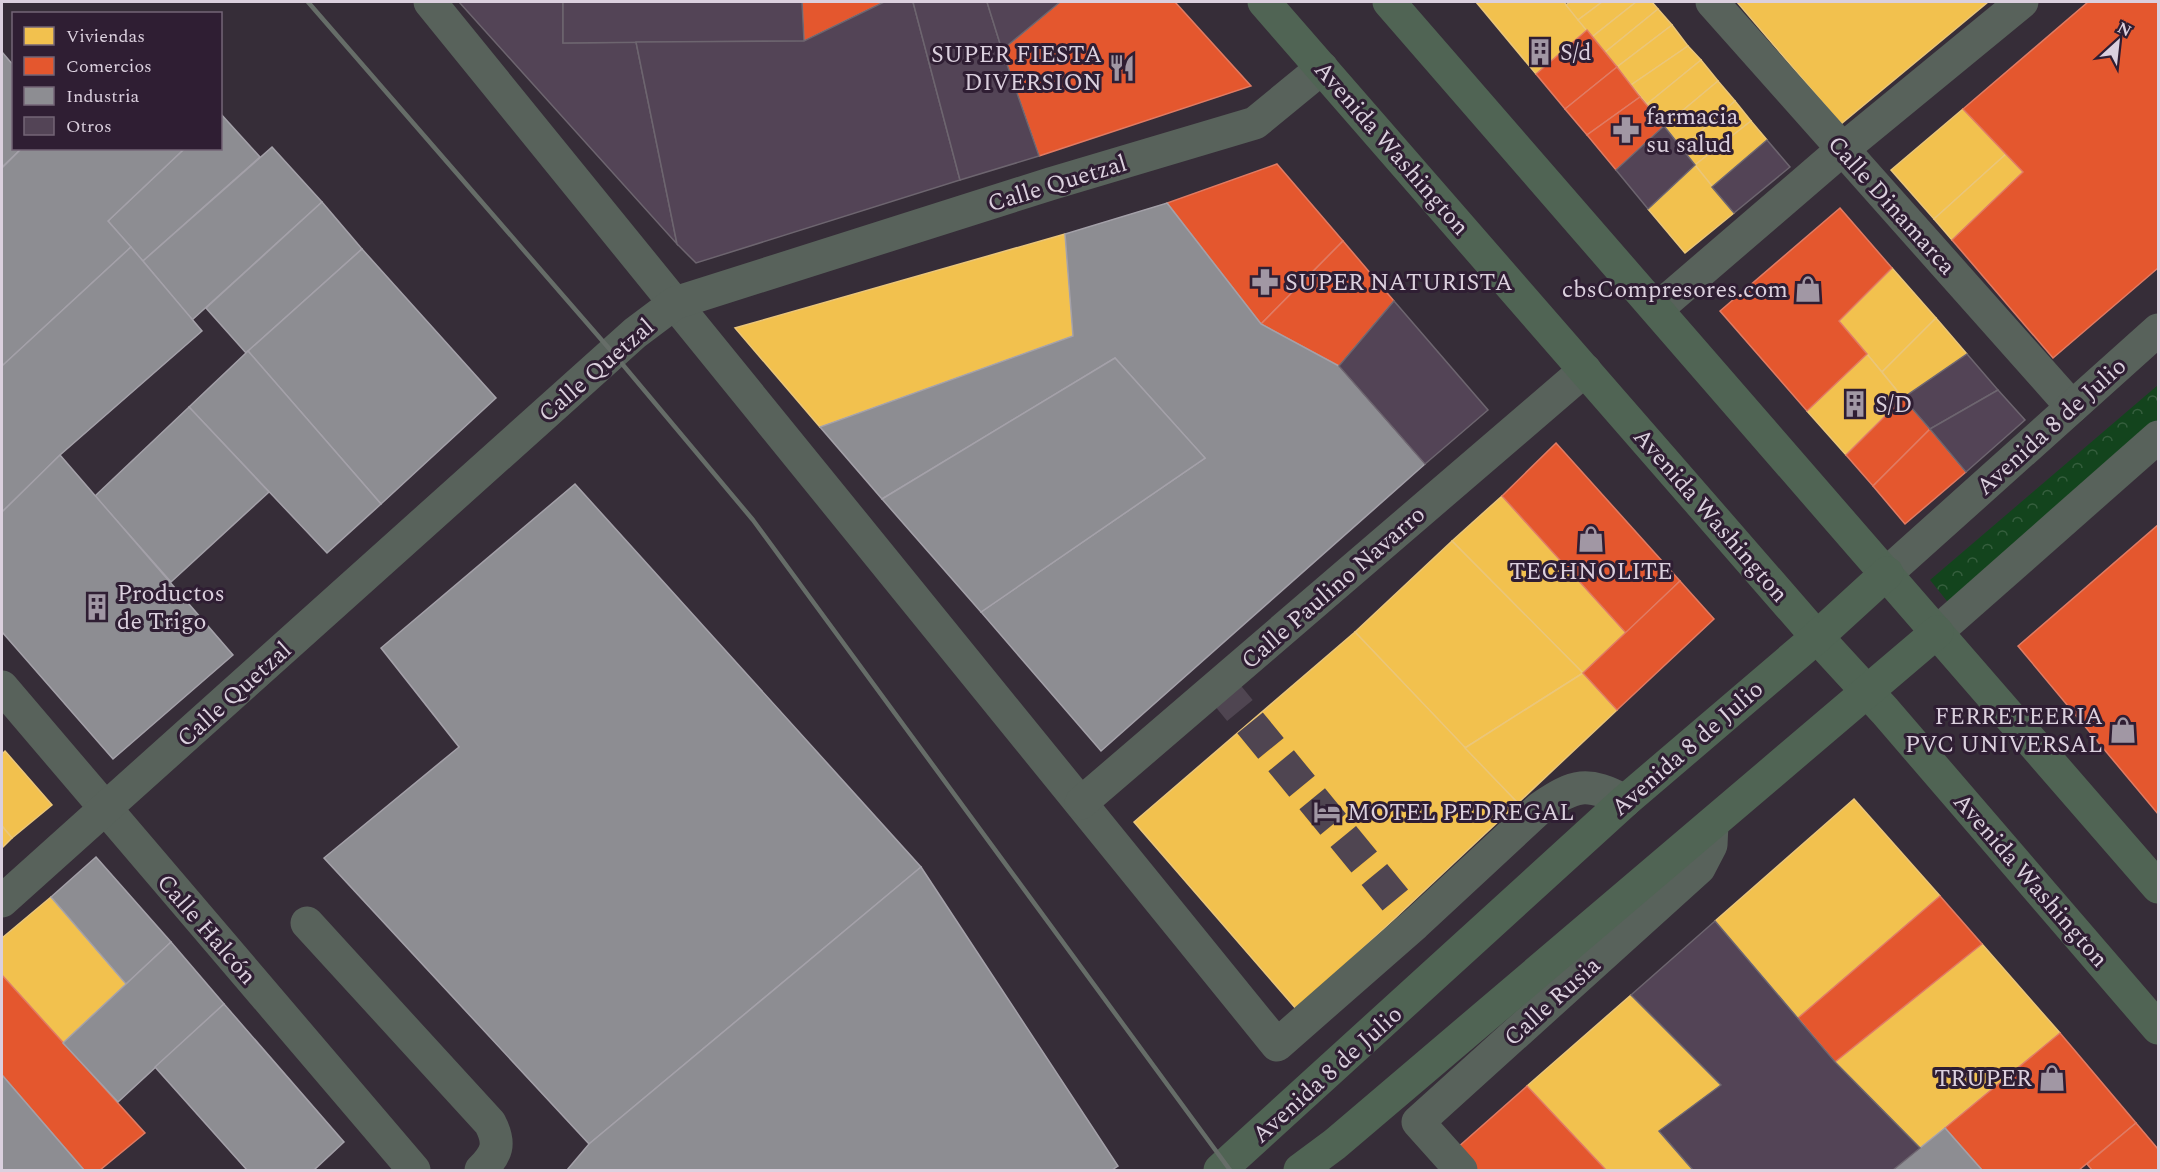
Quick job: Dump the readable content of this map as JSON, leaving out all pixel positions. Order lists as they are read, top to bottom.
{
  "streets": {
    "main road": ["Avenida Washington", "Avenida 8 de Julio"],
    "street": [
      "Calle Quetzal",
      "Calle Dinamarca",
      "Calle Paulino Navarro",
      "Calle Halcón",
      "Calle Rusia"
    ]
  },
  "crossings": [
    ["Avenida Washington", "Calle Quetzal"],
    ["Avenida Washington", "Avenida 8 de Julio"],
    ["Avenida Washington", "Calle Paulino Navarro"],
    ["Calle Quetzal", "Calle Halcón"],
    ["Calle Dinamarca", "Avenida 8 de Julio"]
  ],
  "places": {
    "building": ["S/d", "S/D", "Productos de Trigo"],
    "restaurant": ["SUPER FIESTA DIVERSION"],
    "pharmacy": ["farmacia su salud", "SUPER NATURISTA"],
    "shop": [
      "cbsCompresores.com",
      "TECHNOLITE",
      "FERRETEERIA PVC UNIVERSAL",
      "TRUPER"
    ],
    "hotel": ["MOTEL PEDREGAL"]
  },
  "legend": [
    "Viviendas",
    "Comercios",
    "Industria",
    "Otros"
  ],
  "north": "top right"
}
